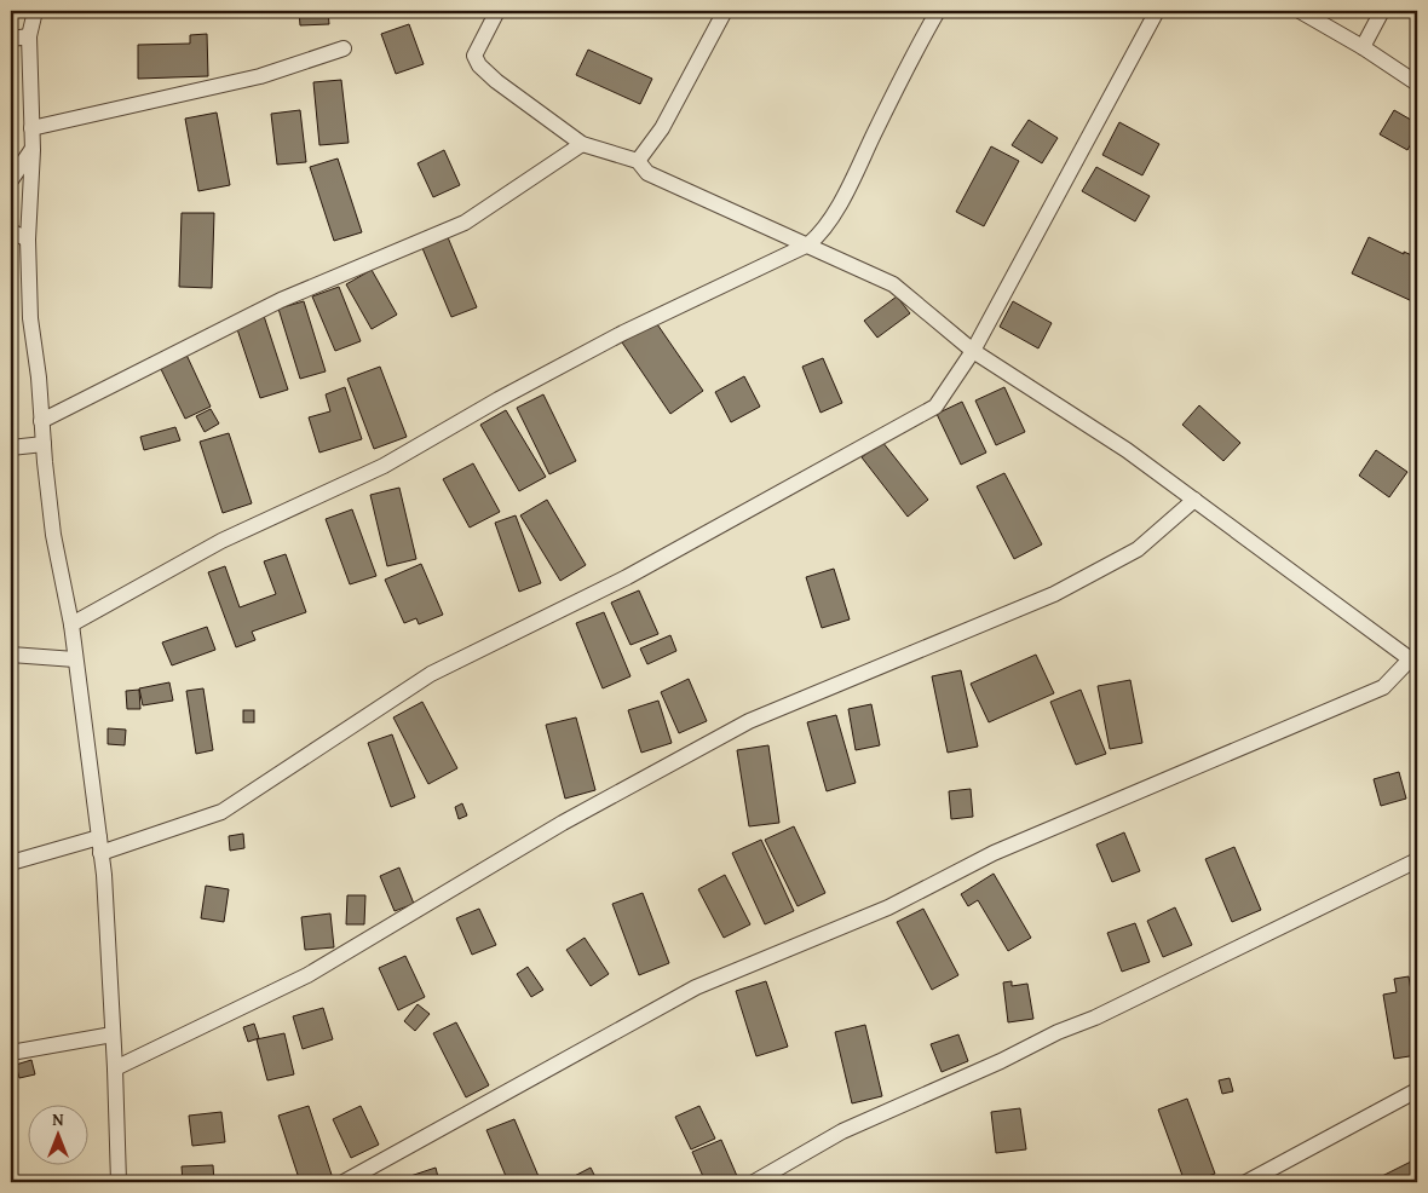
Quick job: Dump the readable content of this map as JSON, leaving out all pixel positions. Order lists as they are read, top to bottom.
{
  "north": "top"
}
